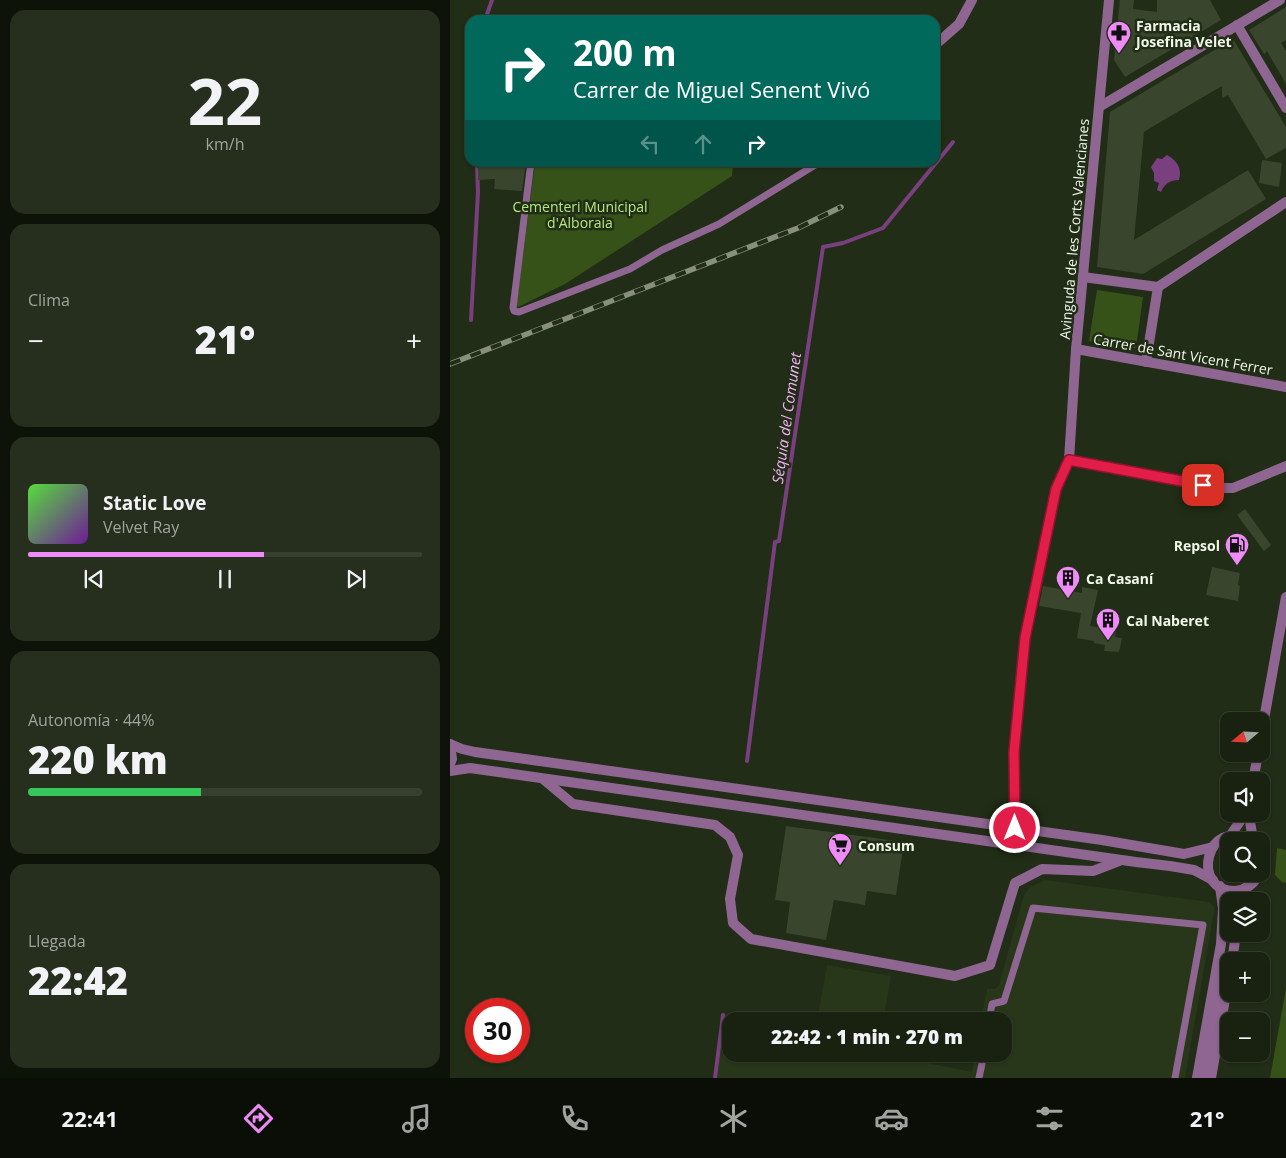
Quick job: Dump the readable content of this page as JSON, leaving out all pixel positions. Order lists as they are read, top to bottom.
{
  "streets": {
    "street": ["Avinguda de les Corts Valencianes", "Carrer de Sant Vicent Ferrer"]
  },
  "crossings": [
    ["Avinguda de les Corts Valencianes", "Carrer de Sant Vicent Ferrer"]
  ],
  "water": ["Séquia del Comunet"],
  "parks": ["Cementeri Municipal d'Alboraia"],
  "places": {
    "pharmacy": ["Farmacia Josefina Velet"],
    "fuel station": ["Repsol"],
    "building": ["Ca Casaní", "Cal Naberet"],
    "supermarket": ["Consum"]
  },
  "north": "left",
  "page": {
    "tile": [
      ["22", "km/h"],
      "Clima",
      ["Autonomía · 44%", "220 km"],
      ["Llegada", "22:42"]
    ],
    "turn": ["200 m", "Carrer de Miguel Senent Vivó"],
    "heat": ["−", "21°", "+"],
    "song": ["Static Love", "Velvet Ray"],
    "map_buttons": ["+", "−"],
    "limit": "30",
    "trip": "22:42 · 1 min · 270 m",
    "tabs": ["22:41", "21°"]
  }
}
